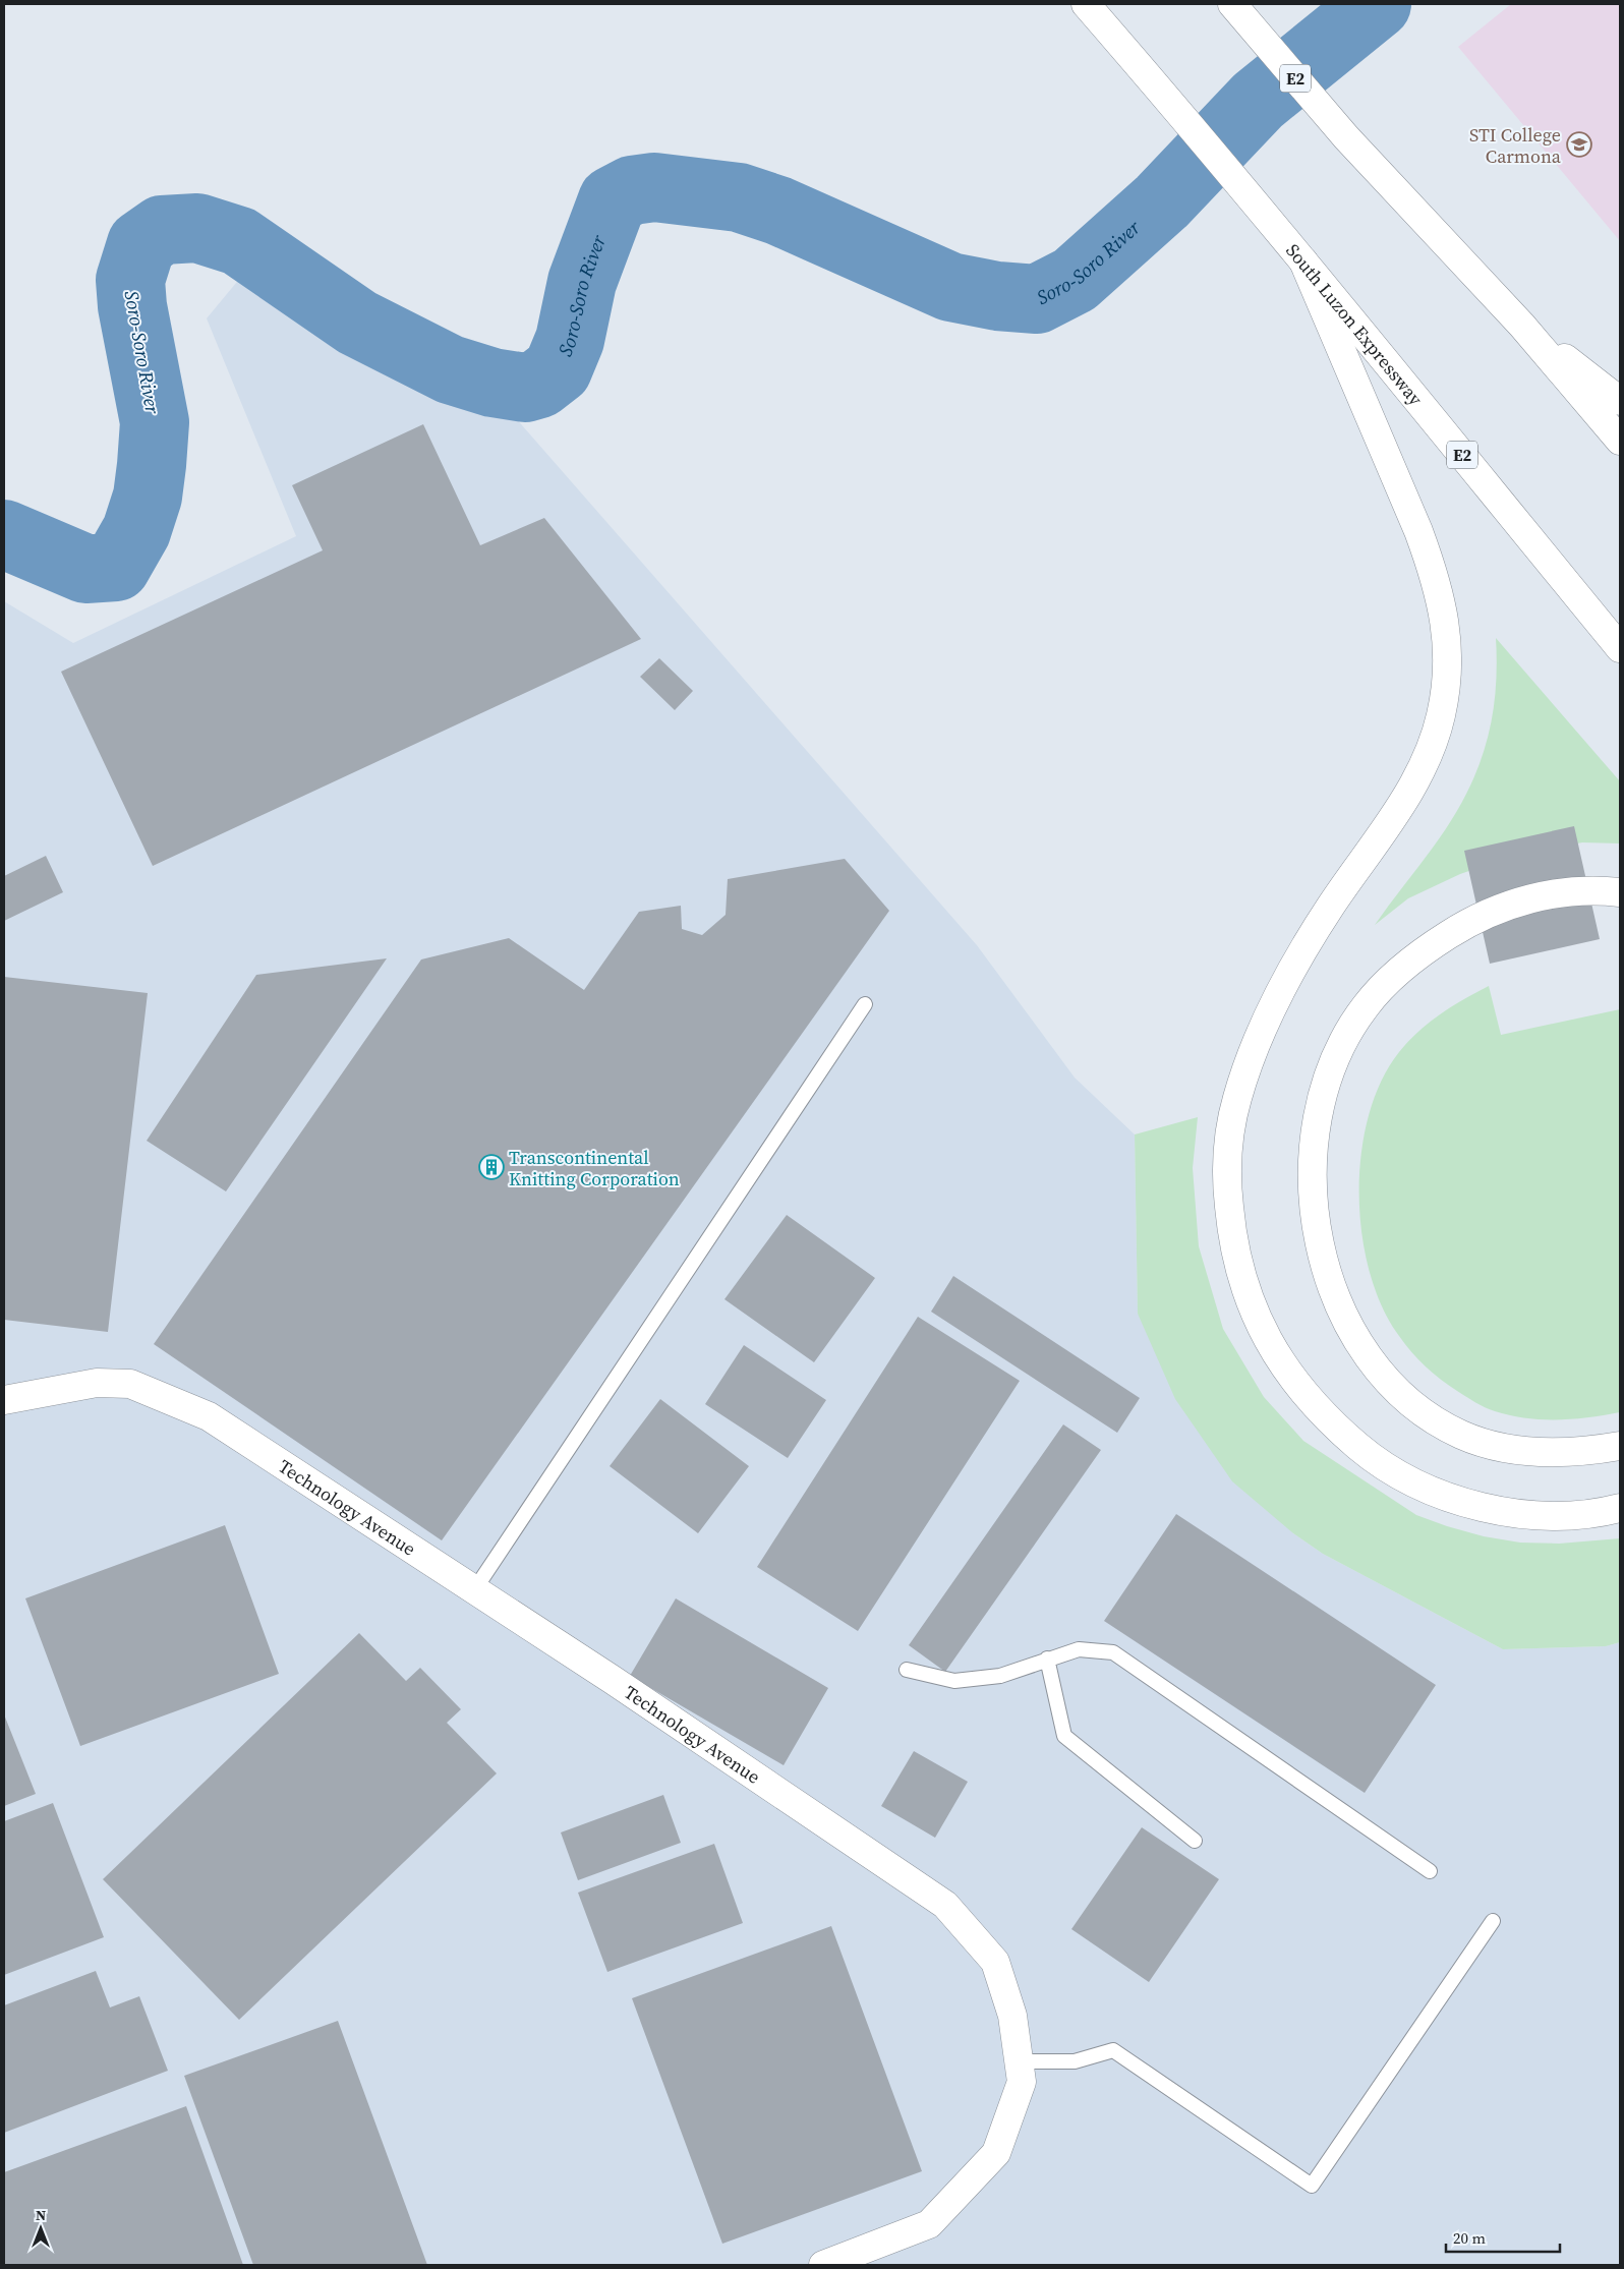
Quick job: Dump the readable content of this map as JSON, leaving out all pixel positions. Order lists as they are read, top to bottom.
{
  "streets": {
    "main road": ["E2", "South Luzon Expressway", "Technology Avenue"]
  },
  "water": ["Soro-Soro River"],
  "places": {
    "school or university": ["STI College Carmona"],
    "building": ["Transcontinental Knitting Corporation"]
  },
  "scale_bar": "20 m",
  "north": "top"
}
